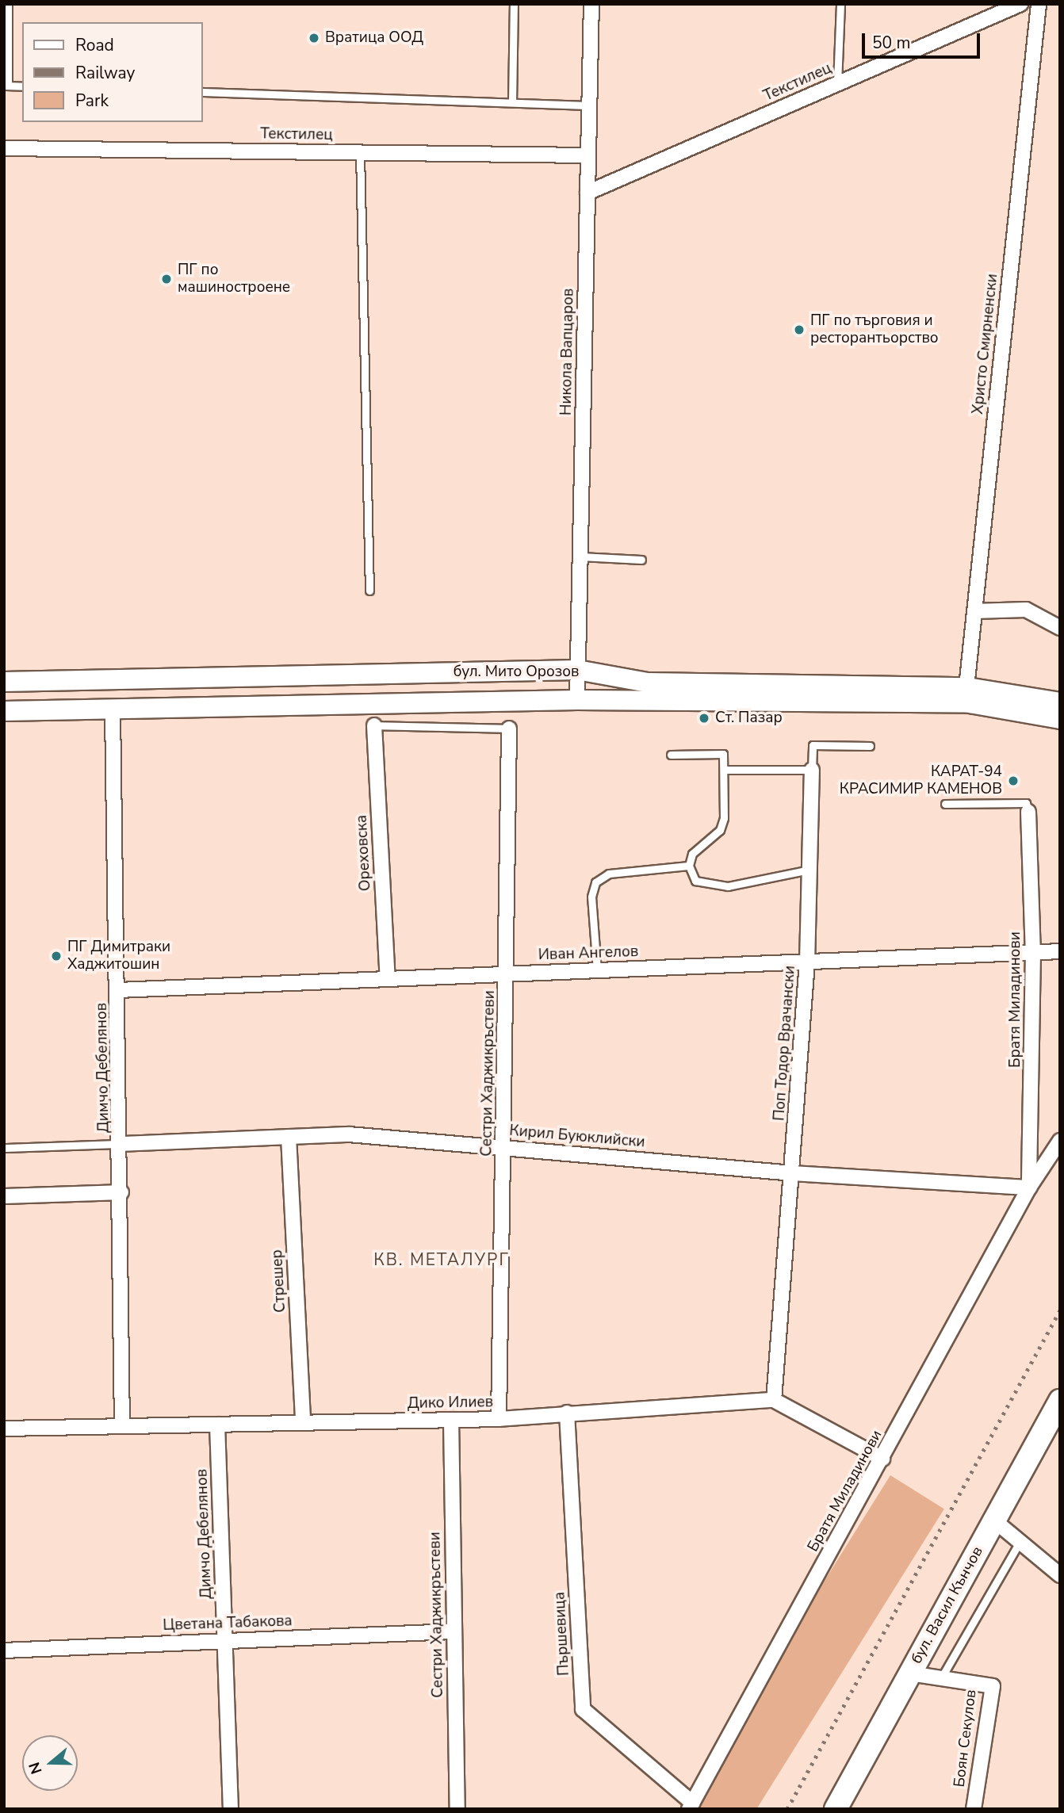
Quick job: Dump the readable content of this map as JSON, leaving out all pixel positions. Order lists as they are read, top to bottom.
{
  "streets": {
    "main road": ["бул. Мито Орозов", "бул. Васил Кънчов"],
    "street": [
      "Текстилец",
      "Христо Смирненски",
      "Никола Вапцаров",
      "Ореховска",
      "Иван Ангелов",
      "Братя Миладинови",
      "Поп Тодор Врачански",
      "Димчо Дебелянов",
      "Сестри Хаджикръстеви",
      "Кирил Буюклийски",
      "Стрешер",
      "Дико Илиев",
      "Цветана Табакова",
      "Пършевица",
      "Боян Секулов"
    ]
  },
  "crossings": [
    ["Текстилец", "Никола Вапцаров"],
    ["Христо Смирненски", "бул. Мито Орозов"],
    ["Никола Вапцаров", "бул. Мито Орозов"],
    ["бул. Мито Орозов", "Димчо Дебелянов"],
    ["Ореховска", "Иван Ангелов"],
    ["Иван Ангелов", "Братя Миладинови"],
    ["Иван Ангелов", "Поп Тодор Врачански"],
    ["Иван Ангелов", "Димчо Дебелянов"],
    ["Иван Ангелов", "Сестри Хаджикръстеви"],
    ["Братя Миладинови", "Кирил Буюклийски"],
    ["Братя Миладинови", "Пършевица"],
    ["Поп Тодор Врачански", "Кирил Буюклийски"],
    ["Поп Тодор Врачански", "Дико Илиев"],
    ["Димчо Дебелянов", "Кирил Буюклийски"],
    ["Димчо Дебелянов", "Дико Илиев"],
    ["Димчо Дебелянов", "Цветана Табакова"],
    ["Сестри Хаджикръстеви", "Кирил Буюклийски"],
    ["Сестри Хаджикръстеви", "Дико Илиев"],
    ["Сестри Хаджикръстеви", "Цветана Табакова"],
    ["Кирил Буюклийски", "Стрешер"],
    ["Стрешер", "Дико Илиев"],
    ["Дико Илиев", "Пършевица"],
    ["бул. Васил Кънчов", "Боян Секулов"]
  ],
  "districts": ["КВ. МЕТАЛУРГ"],
  "places": [
    "Вратица ООД",
    "ПГ по машиностроене",
    "ПГ по търговия и ресторантьорство",
    "Ст. Пазар",
    "КАРАТ-94 КРАСИМИР КАМЕНОВ",
    "ПГ Димитраки Хаджитошин"
  ],
  "legend": ["Road", "Railway", "Park"],
  "scale_bar": "50 m",
  "north": "left"
}
